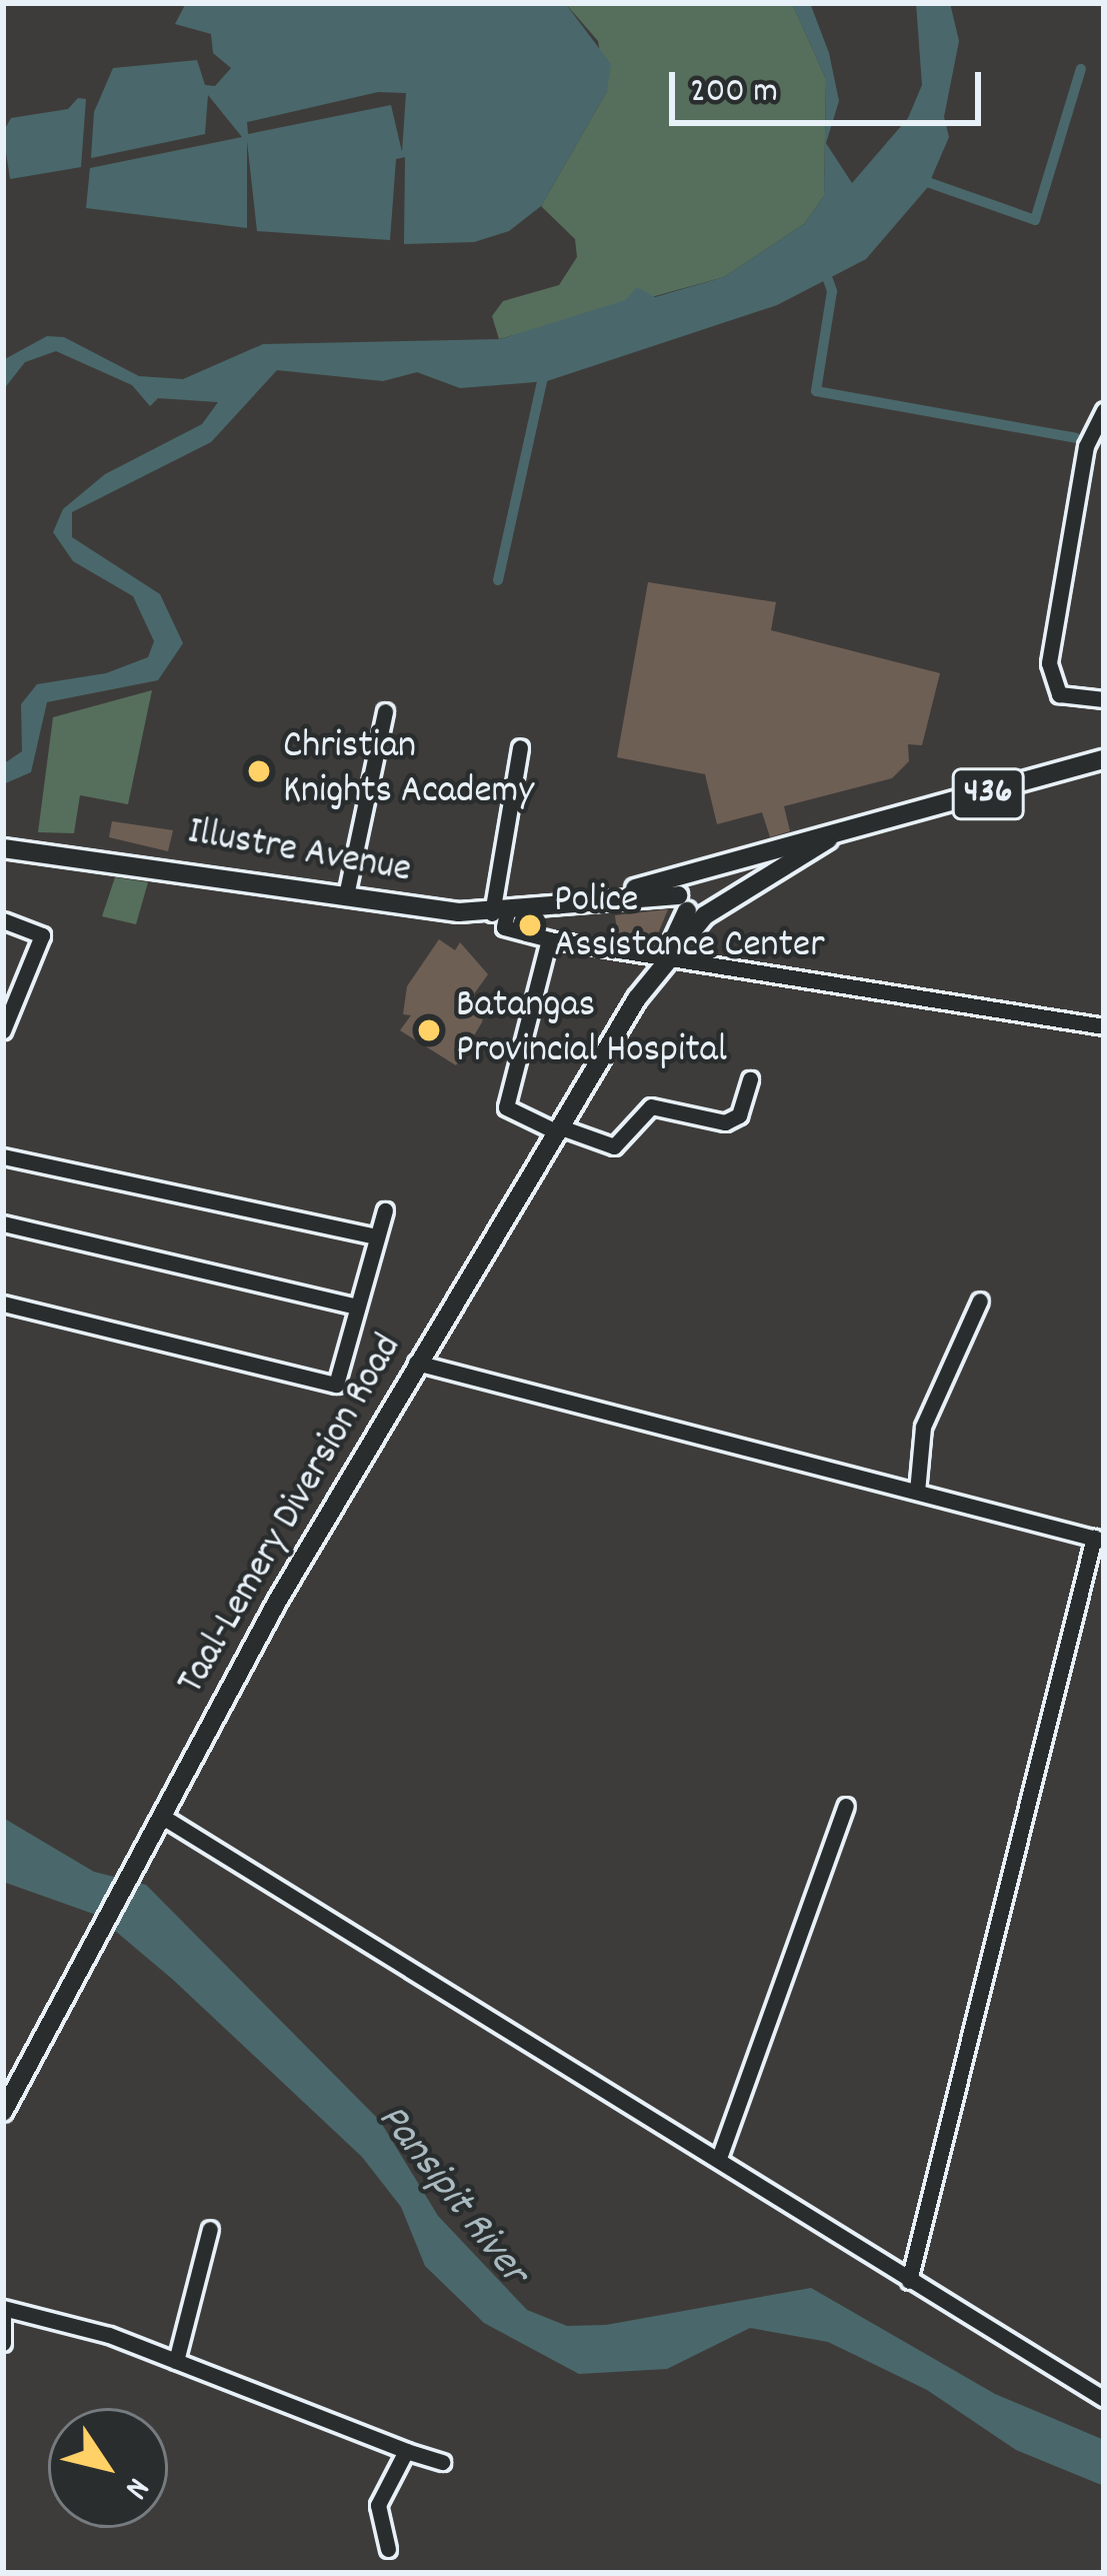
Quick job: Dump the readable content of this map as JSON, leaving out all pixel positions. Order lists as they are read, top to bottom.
{
  "streets": {
    "main road": ["436", "Illustre Avenue", "Taal-Lemery Diversion Road"]
  },
  "crossings": [
    ["436", "Illustre Avenue"],
    ["436", "Taal-Lemery Diversion Road"],
    ["Illustre Avenue", "Taal-Lemery Diversion Road"]
  ],
  "water": ["Pansipit River"],
  "places": ["Christian Knights Academy", "Police Assistance Center", "Batangas Provincial Hospital"],
  "scale_bar": "200 m",
  "north": "bottom right"
}
